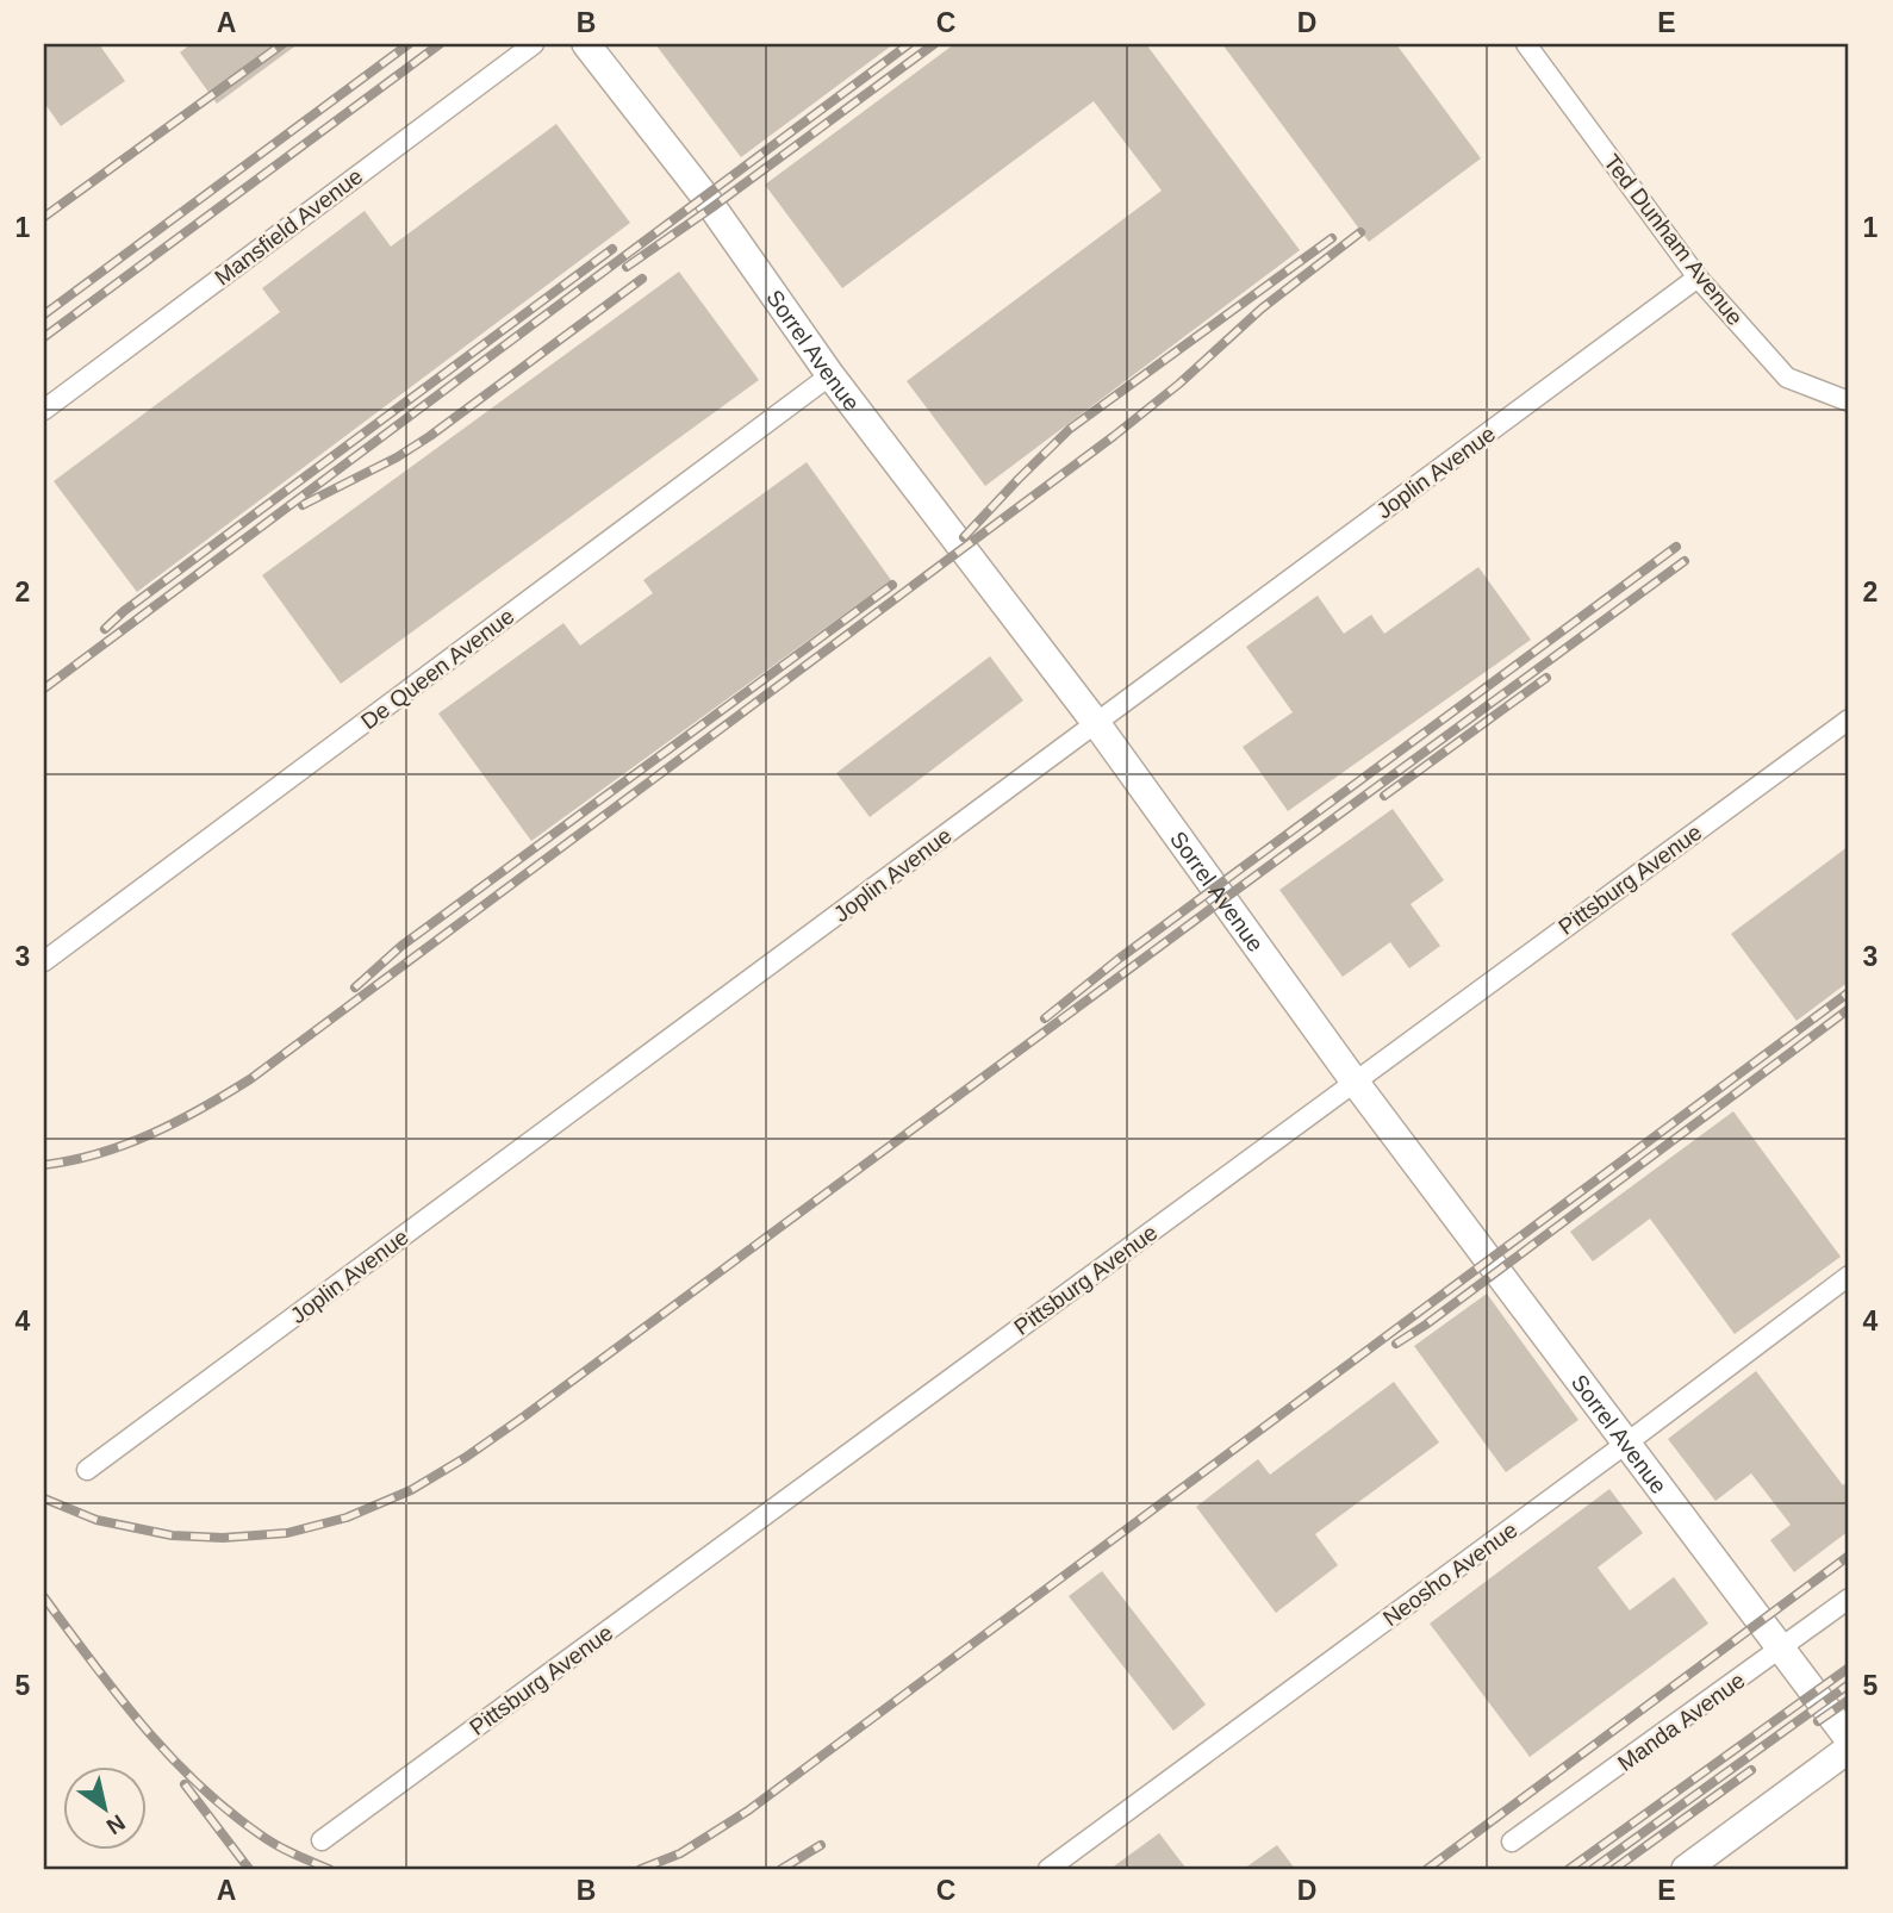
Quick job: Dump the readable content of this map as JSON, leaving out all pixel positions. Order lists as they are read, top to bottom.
{
  "streets": {
    "street": [
      "Mansfield Avenue",
      "Ted Dunham Avenue",
      "Sorrel Avenue",
      "Joplin Avenue",
      "De Queen Avenue",
      "Pittsburg Avenue",
      "Neosho Avenue",
      "Manda Avenue"
    ]
  },
  "crossings": [
    ["Ted Dunham Avenue", "Joplin Avenue"],
    ["Sorrel Avenue", "Joplin Avenue"],
    ["Sorrel Avenue", "De Queen Avenue"],
    ["Sorrel Avenue", "Pittsburg Avenue"],
    ["Sorrel Avenue", "Neosho Avenue"],
    ["Sorrel Avenue", "Manda Avenue"]
  ],
  "north": "bottom right",
  "grid": {
    "columns": [
      "A",
      "B",
      "C",
      "D",
      "E"
    ],
    "rows": [
      "1",
      "2",
      "3",
      "4",
      "5"
    ]
  }
}
